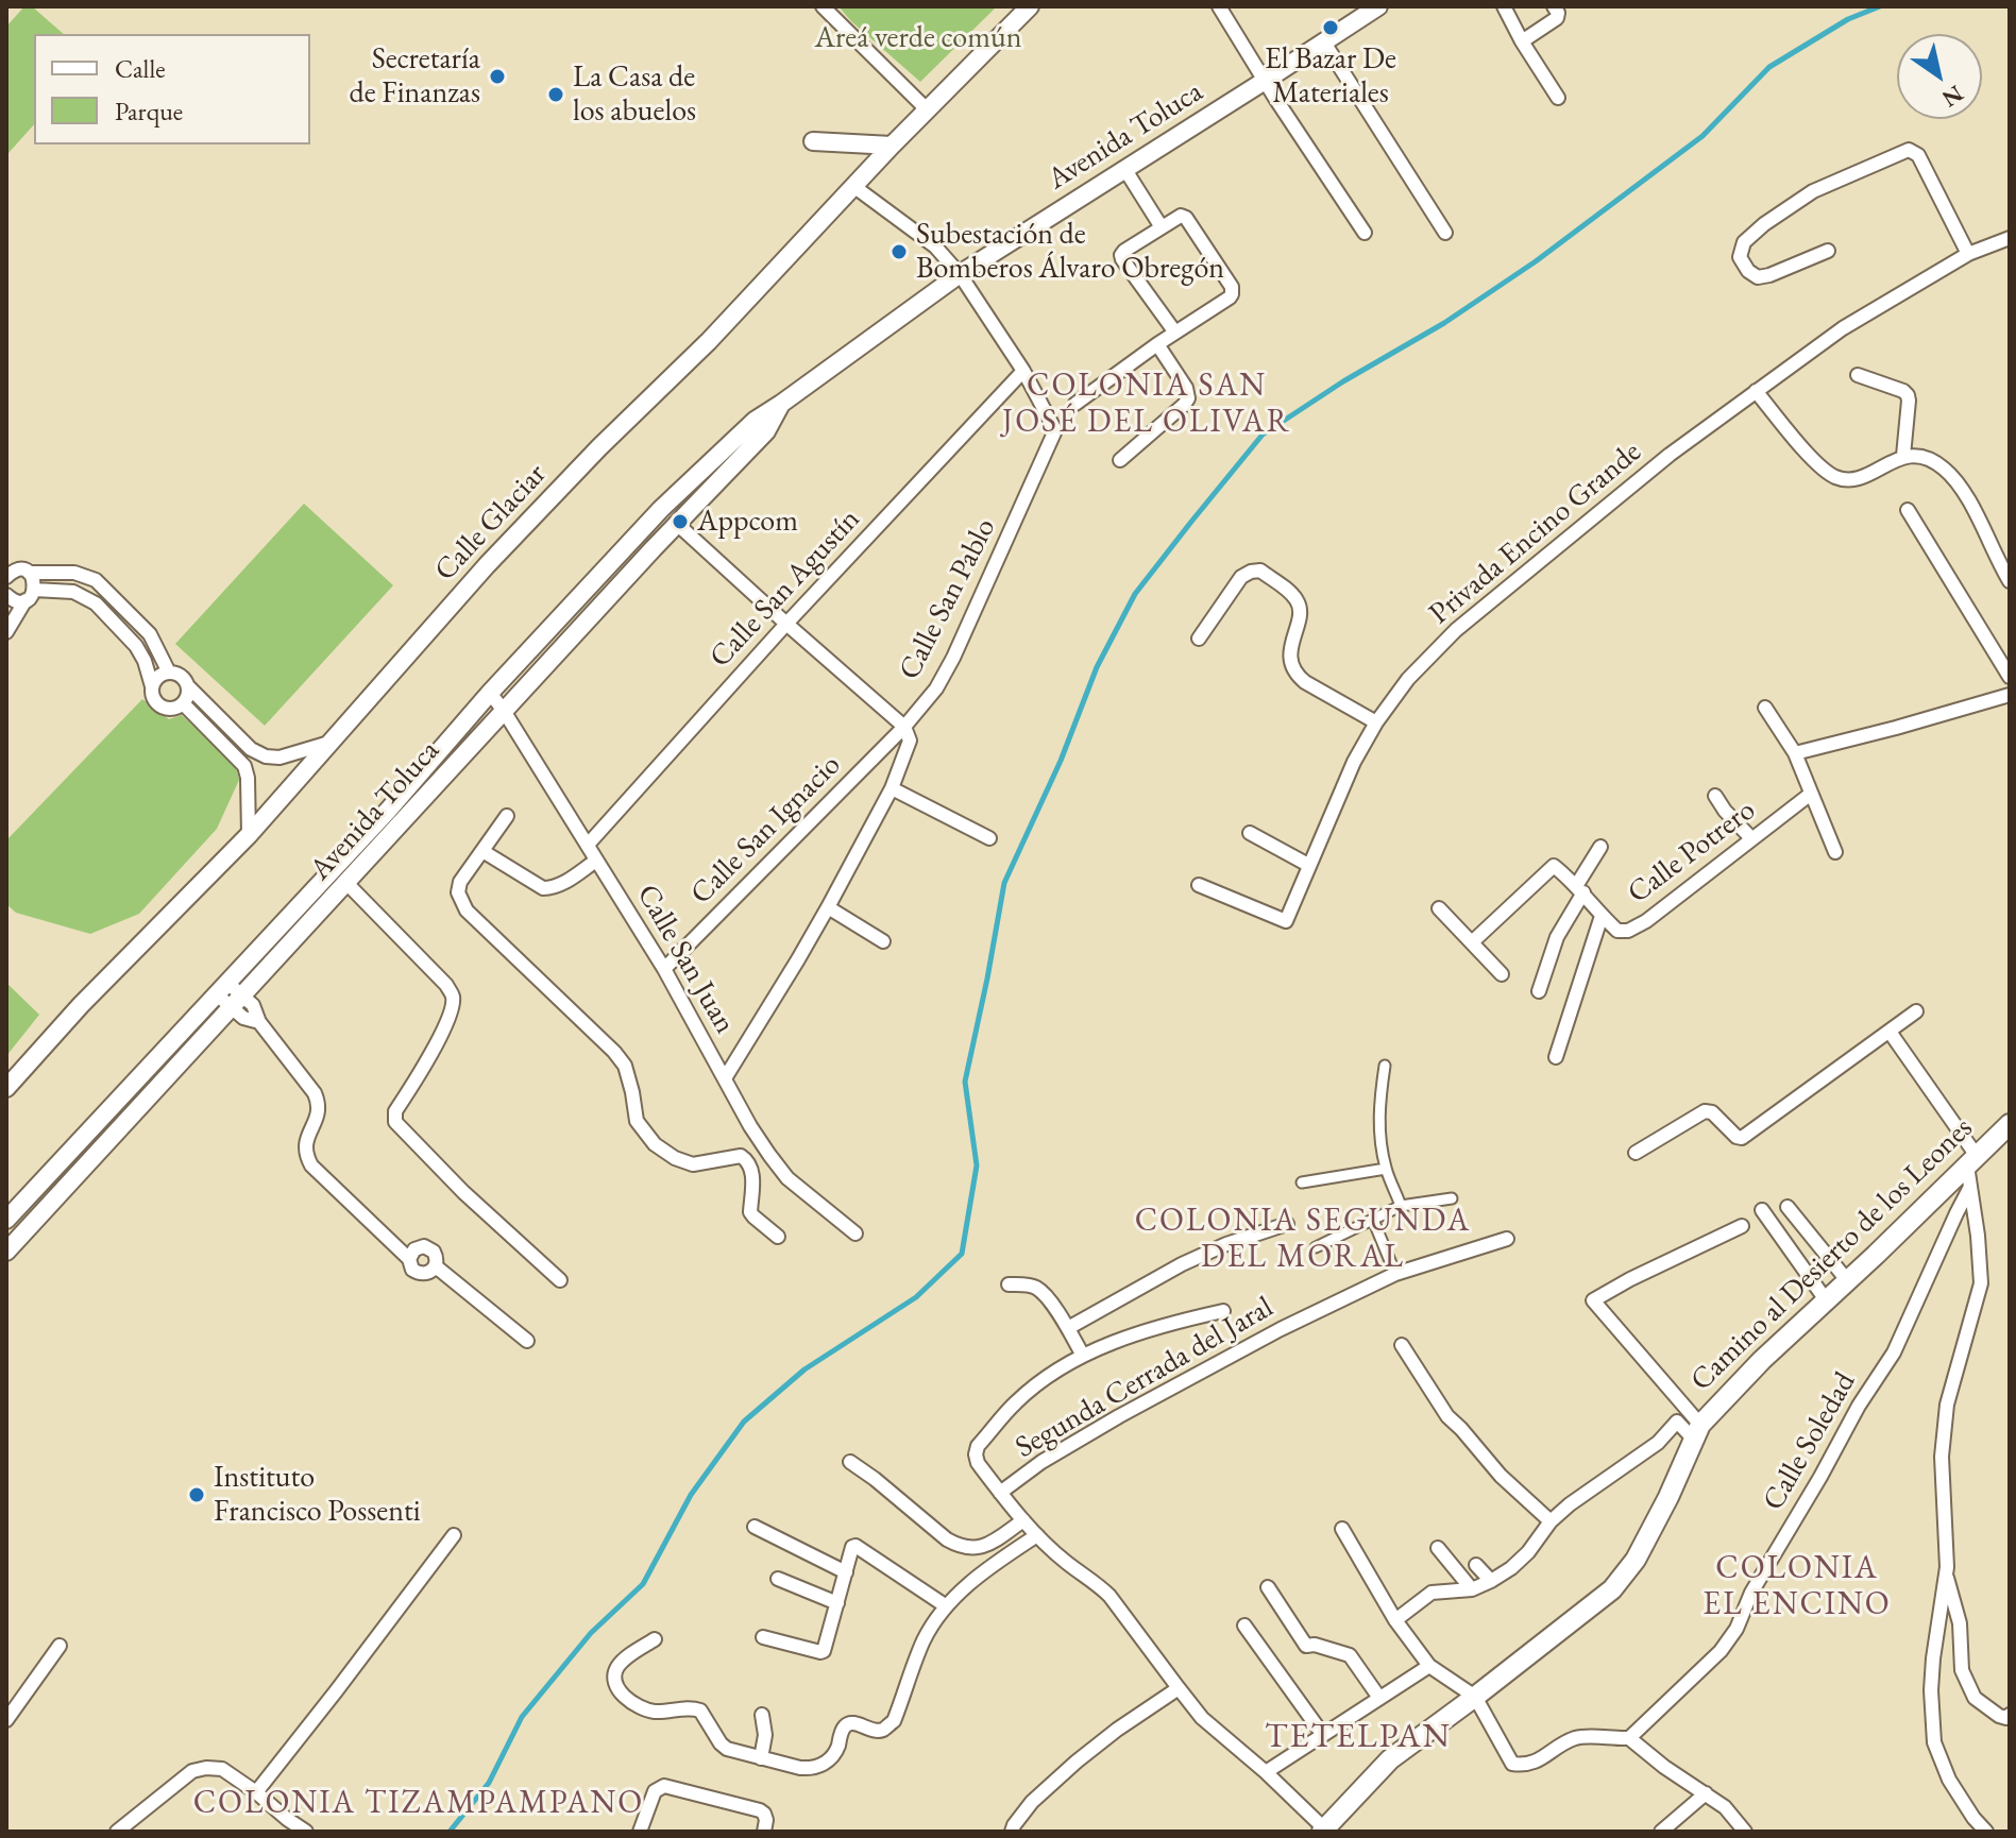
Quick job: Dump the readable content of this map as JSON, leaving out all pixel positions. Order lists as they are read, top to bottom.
{
  "streets": {
    "main road": ["Camino al Desierto de los Leones"],
    "street": [
      "Avenida Toluca",
      "Calle Glaciar",
      "Privada Encino Grande",
      "Calle San Agustín",
      "Calle San Pablo",
      "Calle San Ignacio",
      "Calle Potrero",
      "Calle San Juan",
      "Segunda Cerrada del Jaral",
      "Calle Soledad"
    ]
  },
  "crossings": [
    ["Avenida Toluca", "Calle San Pablo"],
    ["Avenida Toluca", "Calle San Juan"],
    ["Calle Glaciar", "Calle San Pablo"],
    ["Calle San Agustín", "Calle San Pablo"],
    ["Calle San Agustín", "Calle San Juan"],
    ["Calle San Pablo", "Calle San Ignacio"],
    ["Calle San Ignacio", "Calle San Juan"]
  ],
  "districts": [
    "COLONIA SAN JOSÉ DEL OLIVAR",
    "COLONIA SEGUNDA DEL MORAL",
    "COLONIA EL ENCINO",
    "TETELPAN",
    "COLONIA TIZAMPAMPANO"
  ],
  "parks": ["Areá verde común"],
  "places": [
    "El Bazar De Materiales",
    "Secretaría de Finanzas",
    "La Casa de los abuelos",
    "Subestación de Bomberos Álvaro Obregón",
    "Appcom",
    "Instituto Francisco Possenti"
  ],
  "legend": ["Calle", "Parque"],
  "north": "bottom right"
}
